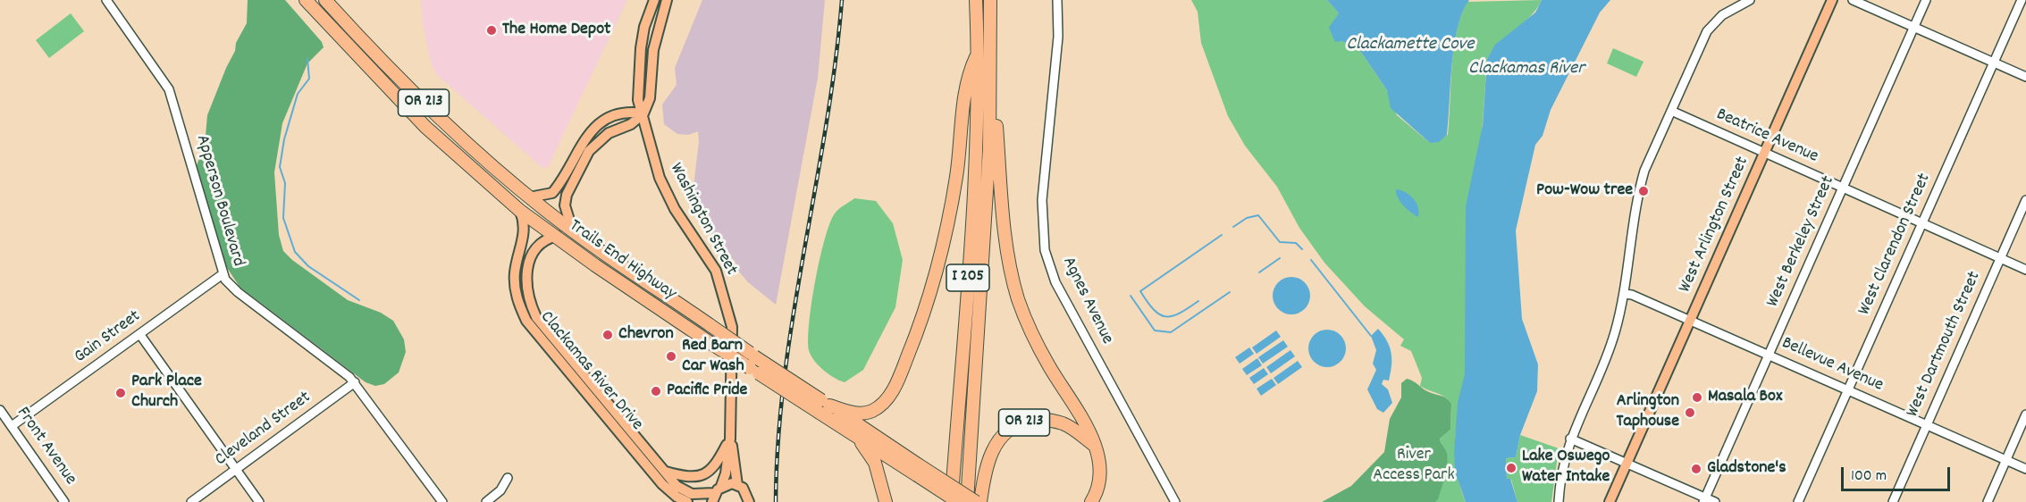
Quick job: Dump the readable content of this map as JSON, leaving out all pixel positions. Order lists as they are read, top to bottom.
{
  "streets": {
    "highway": ["OR 213", "Trails End Highway", "I 205"],
    "main road": ["Washington Street", "West Arlington Street", "Clackamas River Drive"],
    "street": [
      "Beatrice Avenue",
      "Apperson Boulevard",
      "West Berkeley Street",
      "West Clarendon Street",
      "Agnes Avenue",
      "Gain Street",
      "West Dartmouth Street",
      "Bellevue Avenue",
      "Cleveland Street",
      "Front Avenue"
    ]
  },
  "crossings": [
    ["OR 213", "Trails End Highway"],
    ["Beatrice Avenue", "West Arlington Street"],
    ["Beatrice Avenue", "West Berkeley Street"],
    ["Beatrice Avenue", "West Clarendon Street"],
    ["Beatrice Avenue", "West Dartmouth Street"],
    ["Apperson Boulevard", "Gain Street"],
    ["Apperson Boulevard", "Cleveland Street"],
    ["Washington Street", "Clackamas River Drive"],
    ["West Arlington Street", "Bellevue Avenue"],
    ["West Berkeley Street", "Bellevue Avenue"],
    ["West Clarendon Street", "Bellevue Avenue"],
    ["Trails End Highway", "Clackamas River Drive"],
    ["Gain Street", "Front Avenue"],
    ["West Dartmouth Street", "Bellevue Avenue"]
  ],
  "water": ["Clackamette Cove", "Clackamas River"],
  "parks": ["River Access Park"],
  "places": [
    "The Home Depot",
    "Pow-Wow tree",
    "Chevron",
    "Red Barn Car Wash",
    "Pacific Pride",
    "Park Place Church",
    "Masala Box",
    "Arlington Taphouse",
    "Lake Oswego Water Intake",
    "Gladstone's"
  ],
  "scale_bar": "100 m"
}
